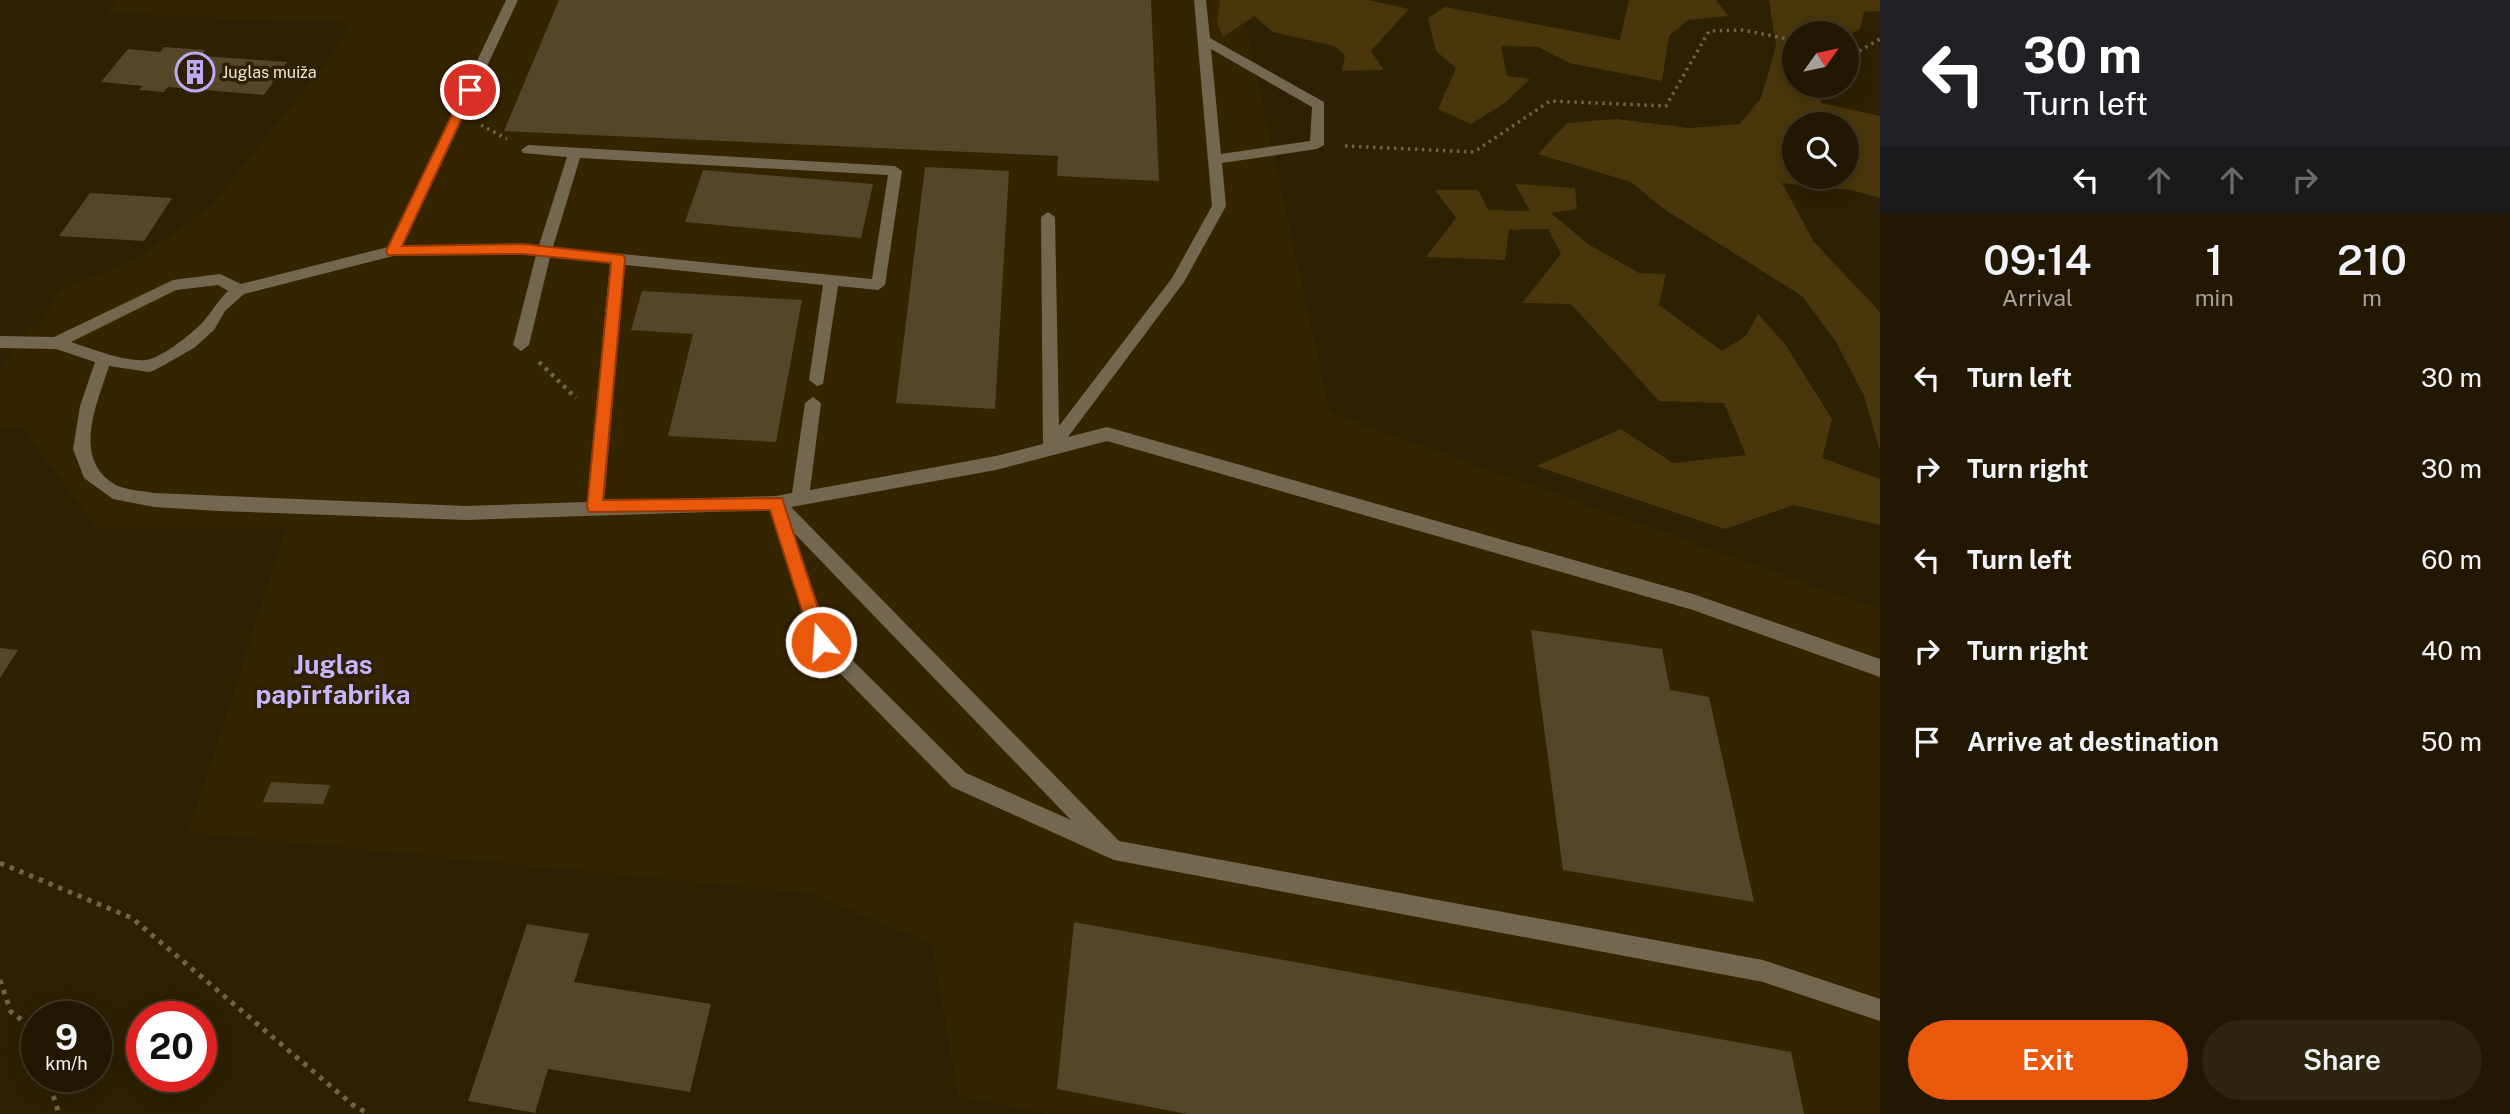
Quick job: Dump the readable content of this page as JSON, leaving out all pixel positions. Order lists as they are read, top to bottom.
{
  "districts": ["Juglas papīrfabrika"],
  "places": {
    "building": ["Juglas muiža"]
  },
  "north": "top right",
  "page": {
    "turn": ["30 m", "Turn left"],
    "eta": [
      "09:14",
      "Arrival",
      "1",
      "min",
      "210",
      "m"
    ],
    "list": [
      {
        "name": "Turn left",
        "value": "30 m"
      },
      {
        "name": "Turn right",
        "value": "30 m"
      },
      {
        "name": "Turn left",
        "value": "60 m"
      },
      {
        "name": "Turn right",
        "value": "40 m"
      },
      {
        "name": "Arrive at destination",
        "value": "50 m"
      }
    ],
    "speed": "9 km/h",
    "limit": "20",
    "buttons": ["Exit", "Share"]
  }
}
